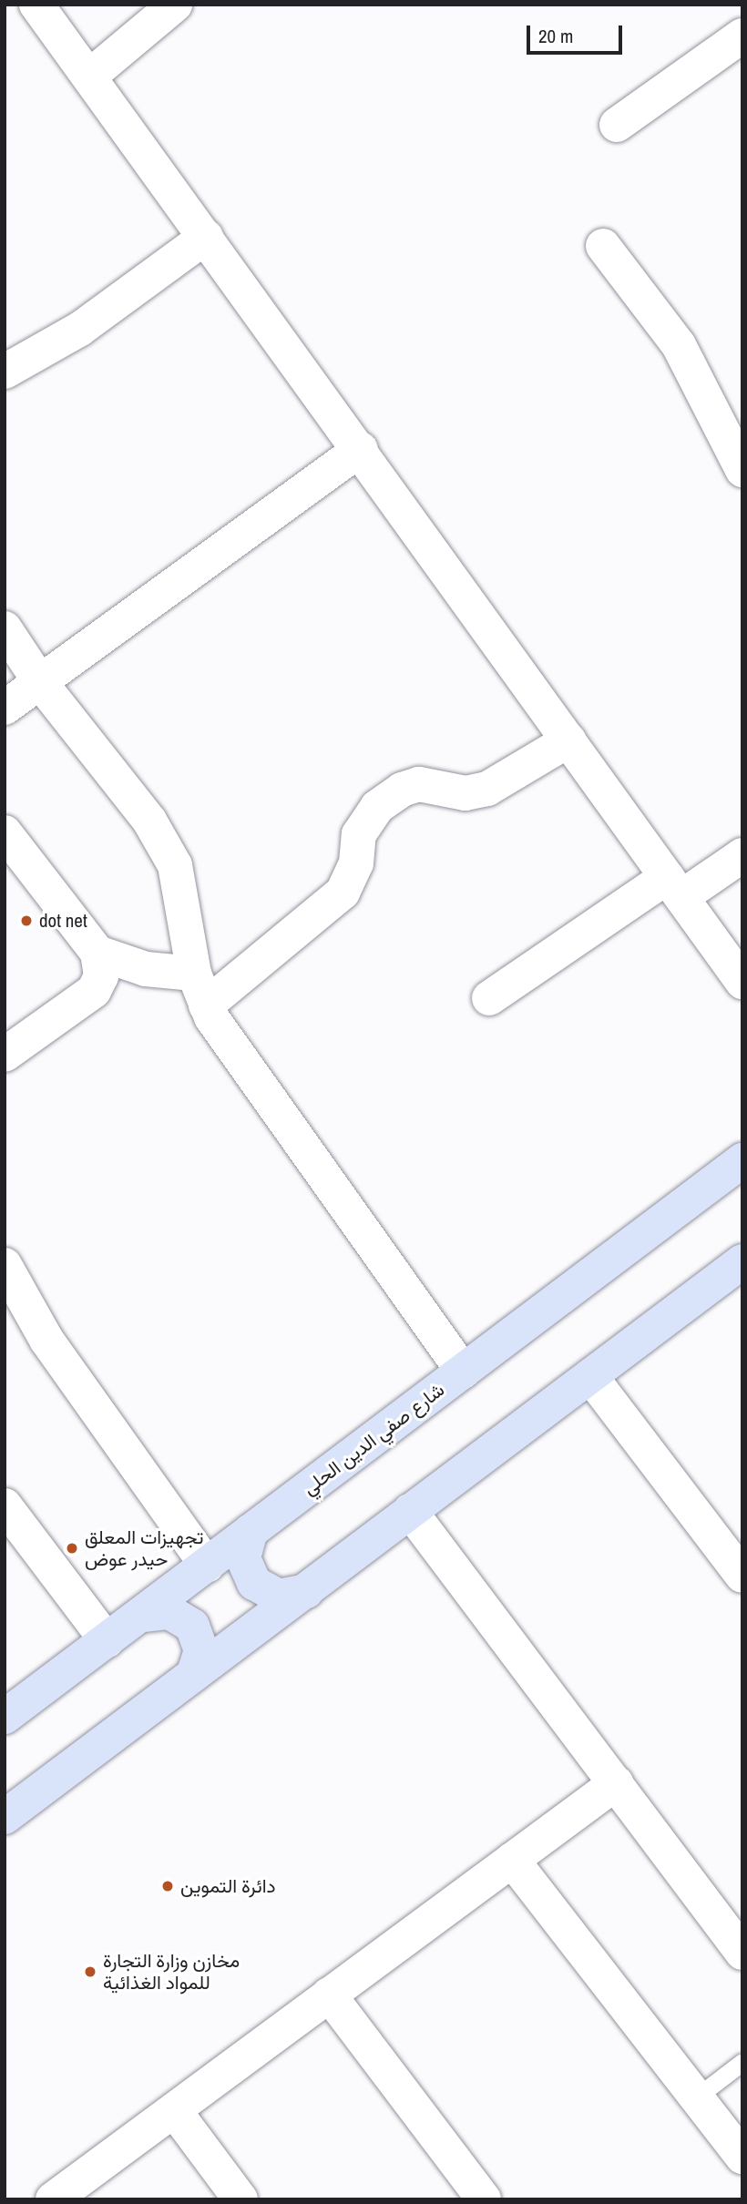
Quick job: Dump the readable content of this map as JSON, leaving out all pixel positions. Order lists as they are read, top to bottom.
{
  "streets": {
    "main road": ["شارع صفي الدين الحلي"]
  },
  "places": [
    "dot net",
    "تجهيزات المعلق حيدر عوض",
    "دائرة التموين",
    "مخازن وزارة التجارة للمواد الغذائية"
  ],
  "scale_bar": "20 m"
}
